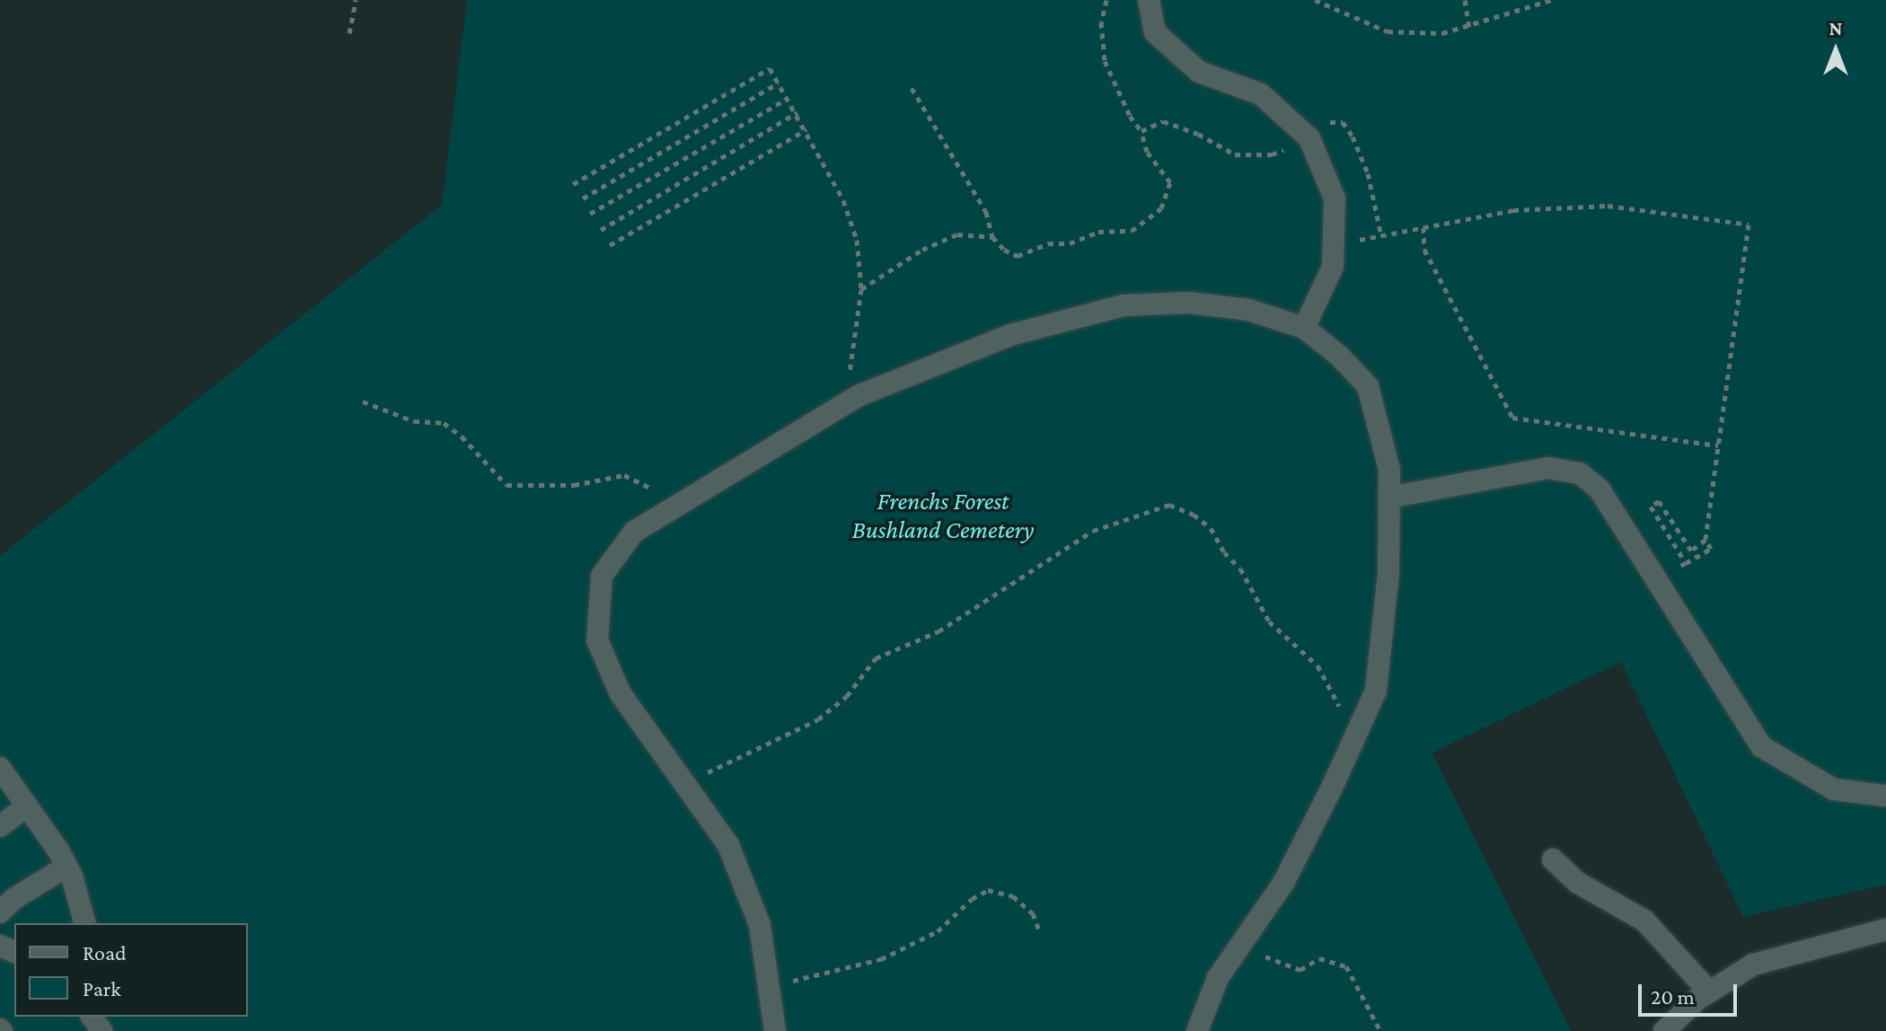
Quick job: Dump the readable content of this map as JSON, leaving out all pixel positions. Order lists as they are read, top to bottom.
{
  "parks": ["Frenchs Forest Bushland Cemetery"],
  "legend": ["Road", "Park"],
  "scale_bar": "20 m",
  "north": "top"
}
